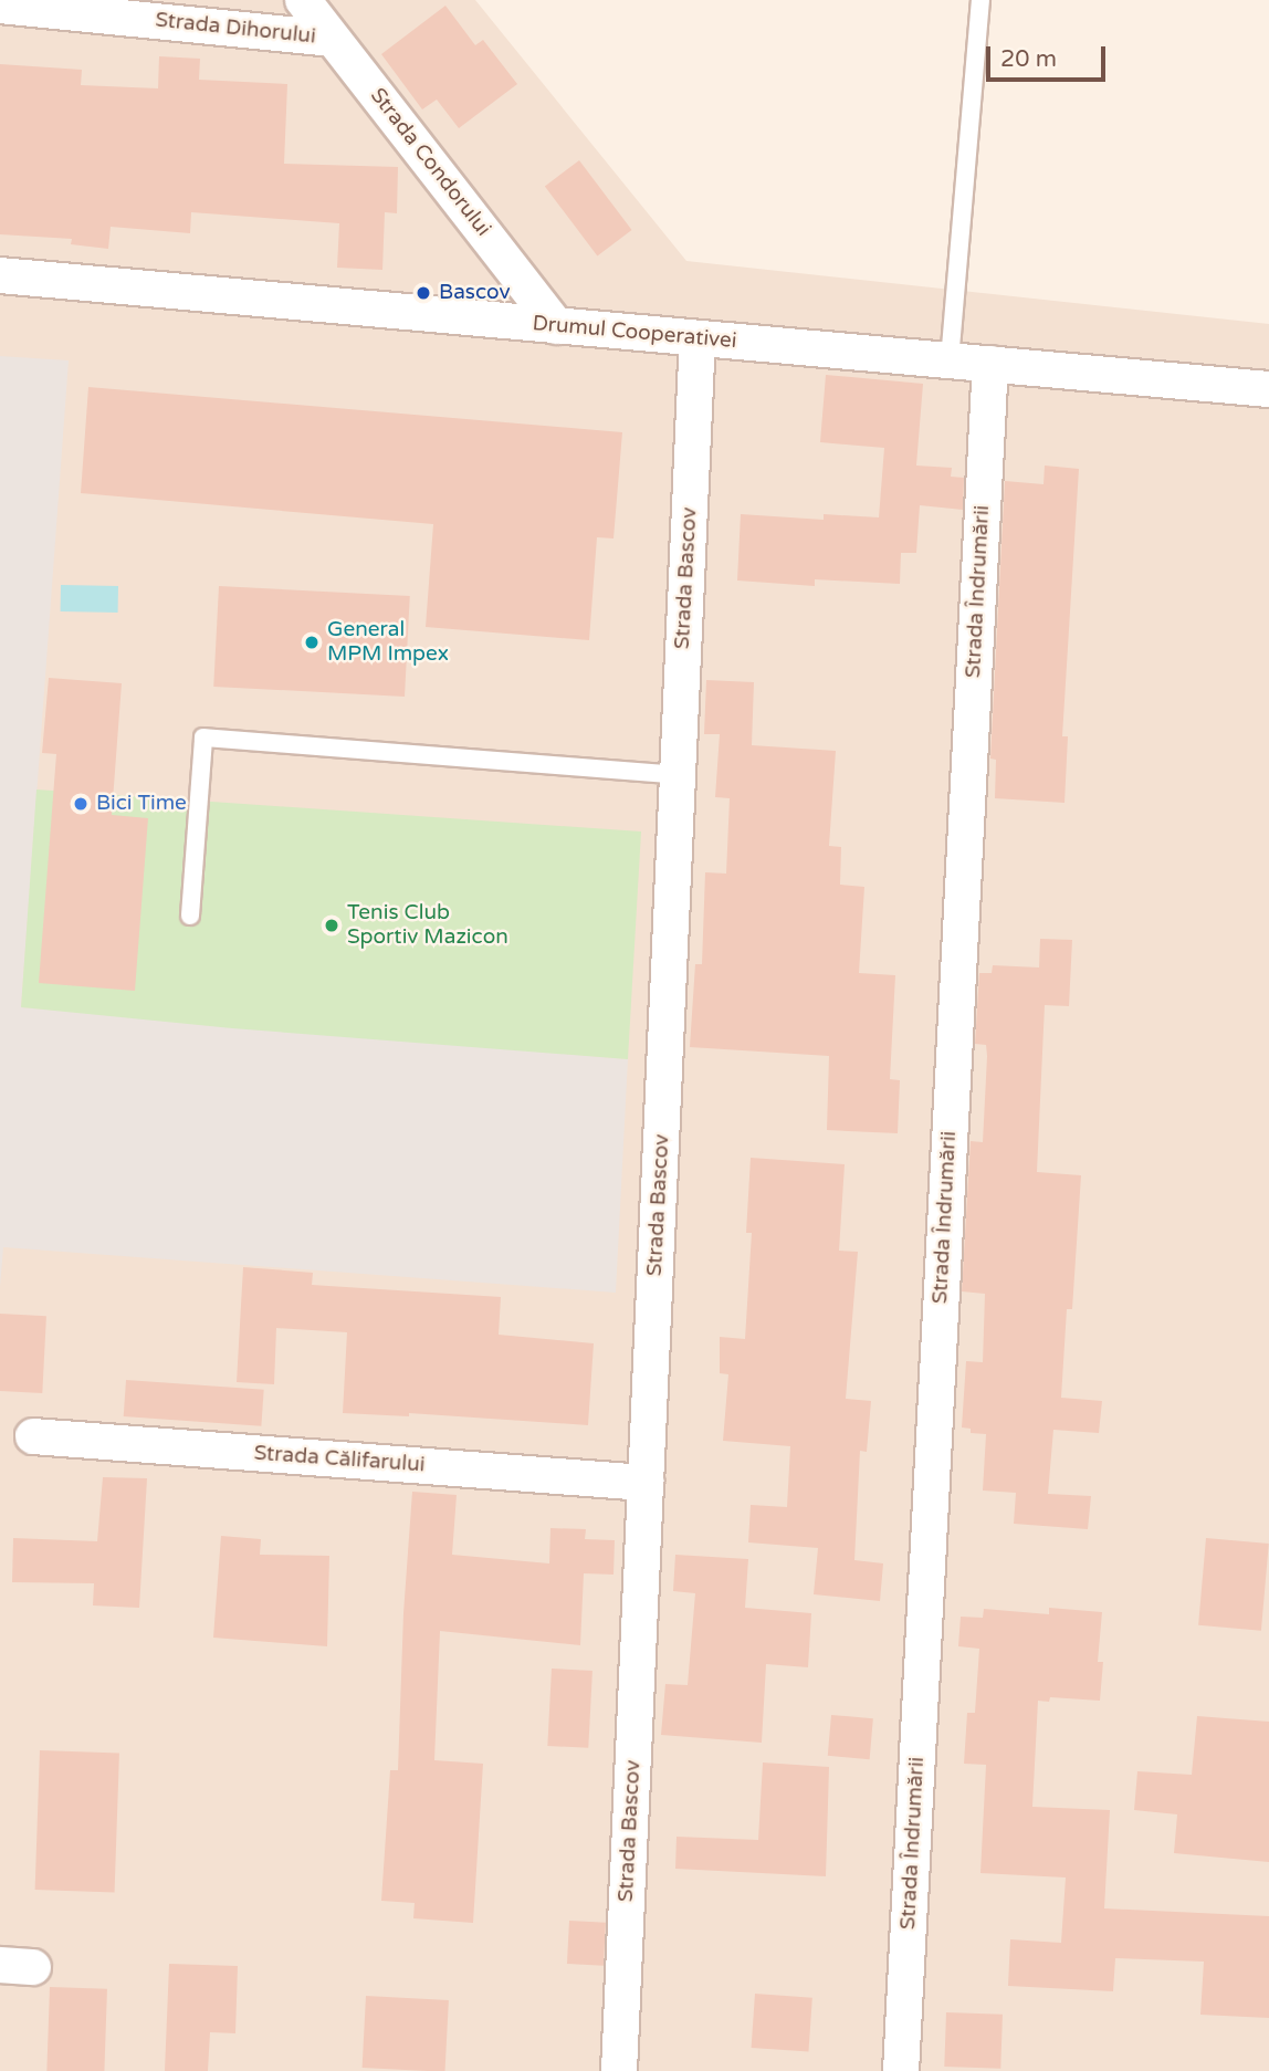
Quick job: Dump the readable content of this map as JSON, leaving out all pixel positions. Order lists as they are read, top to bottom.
{
  "streets": {
    "street": [
      "Strada Dihorului",
      "Strada Condorului",
      "Drumul Cooperativei",
      "Strada Bascov",
      "Strada Îndrumării",
      "Strada Călifarului"
    ]
  },
  "crossings": [
    ["Strada Dihorului", "Strada Condorului"],
    ["Strada Condorului", "Drumul Cooperativei"],
    ["Drumul Cooperativei", "Strada Bascov"],
    ["Drumul Cooperativei", "Strada Îndrumării"],
    ["Strada Bascov", "Strada Călifarului"]
  ],
  "places": [
    "Bascov",
    "General MPM Impex",
    "Bici Time",
    "Tenis Club Sportiv Mazicon"
  ],
  "scale_bar": "20 m"
}
